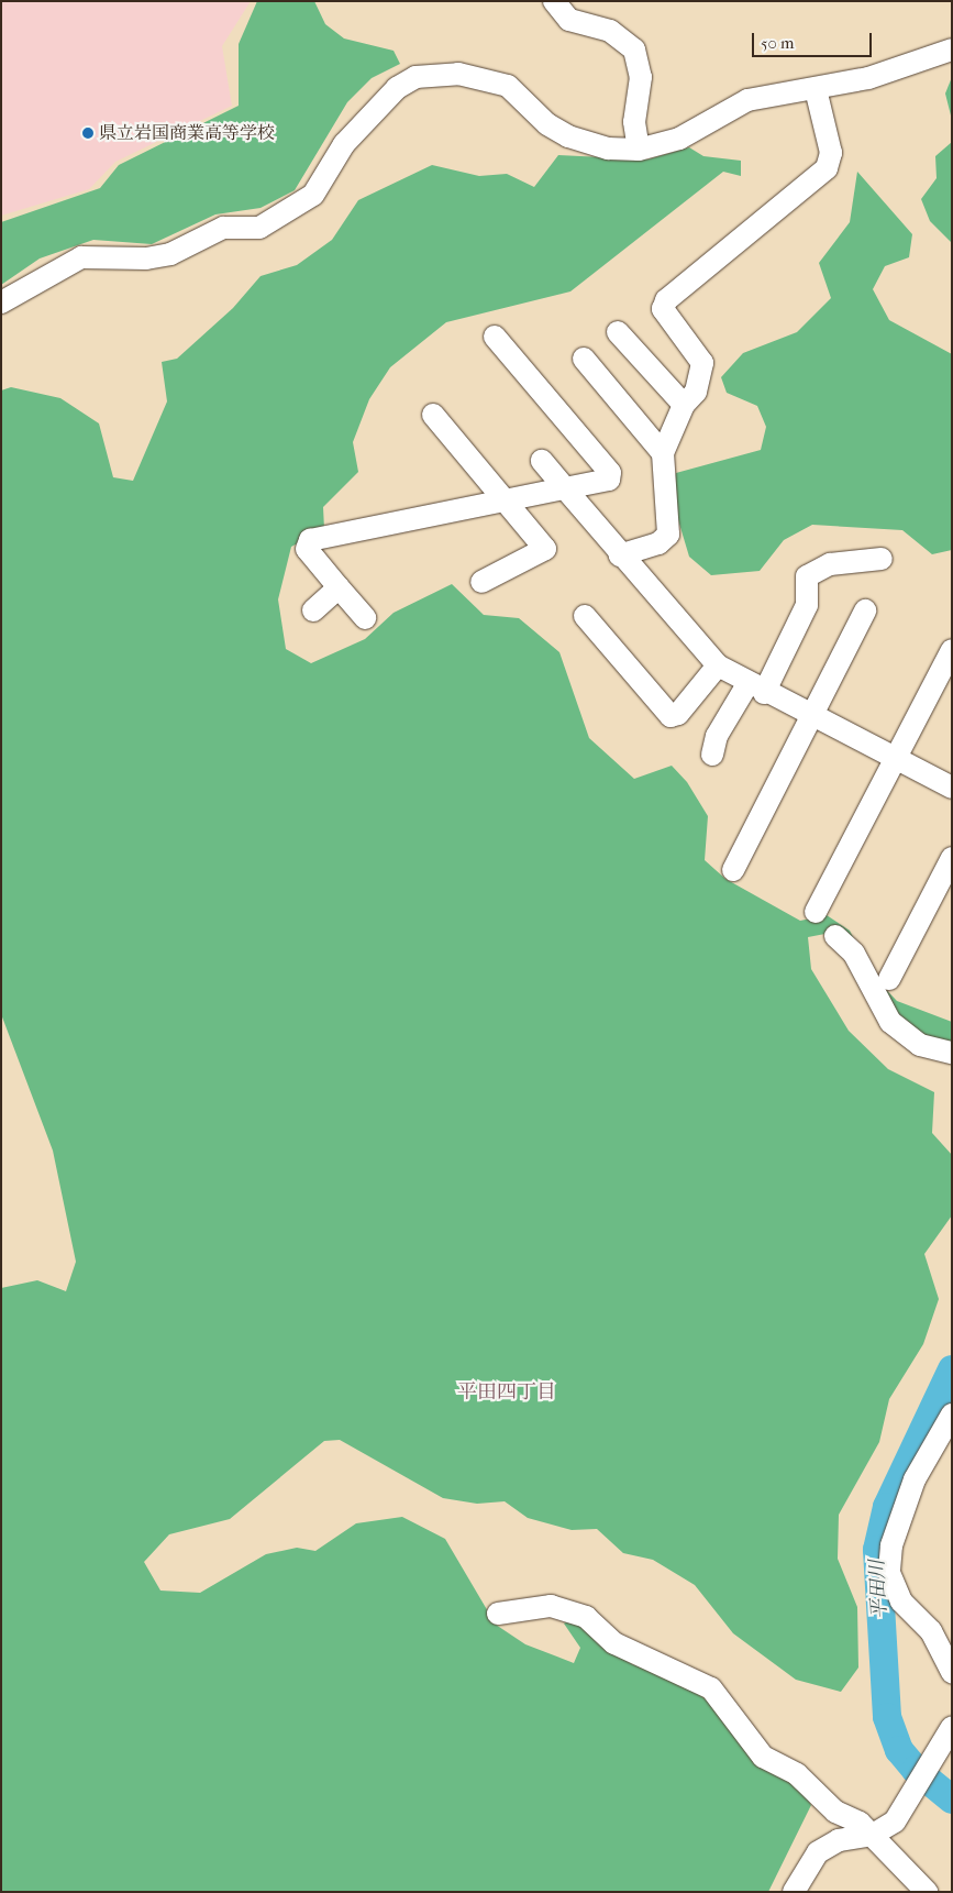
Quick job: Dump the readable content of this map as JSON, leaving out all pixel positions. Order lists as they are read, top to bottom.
{
  "districts": ["平田四丁目"],
  "water": ["平田川"],
  "places": ["県立岩国商業高等学校"],
  "scale_bar": "50 m"
}
